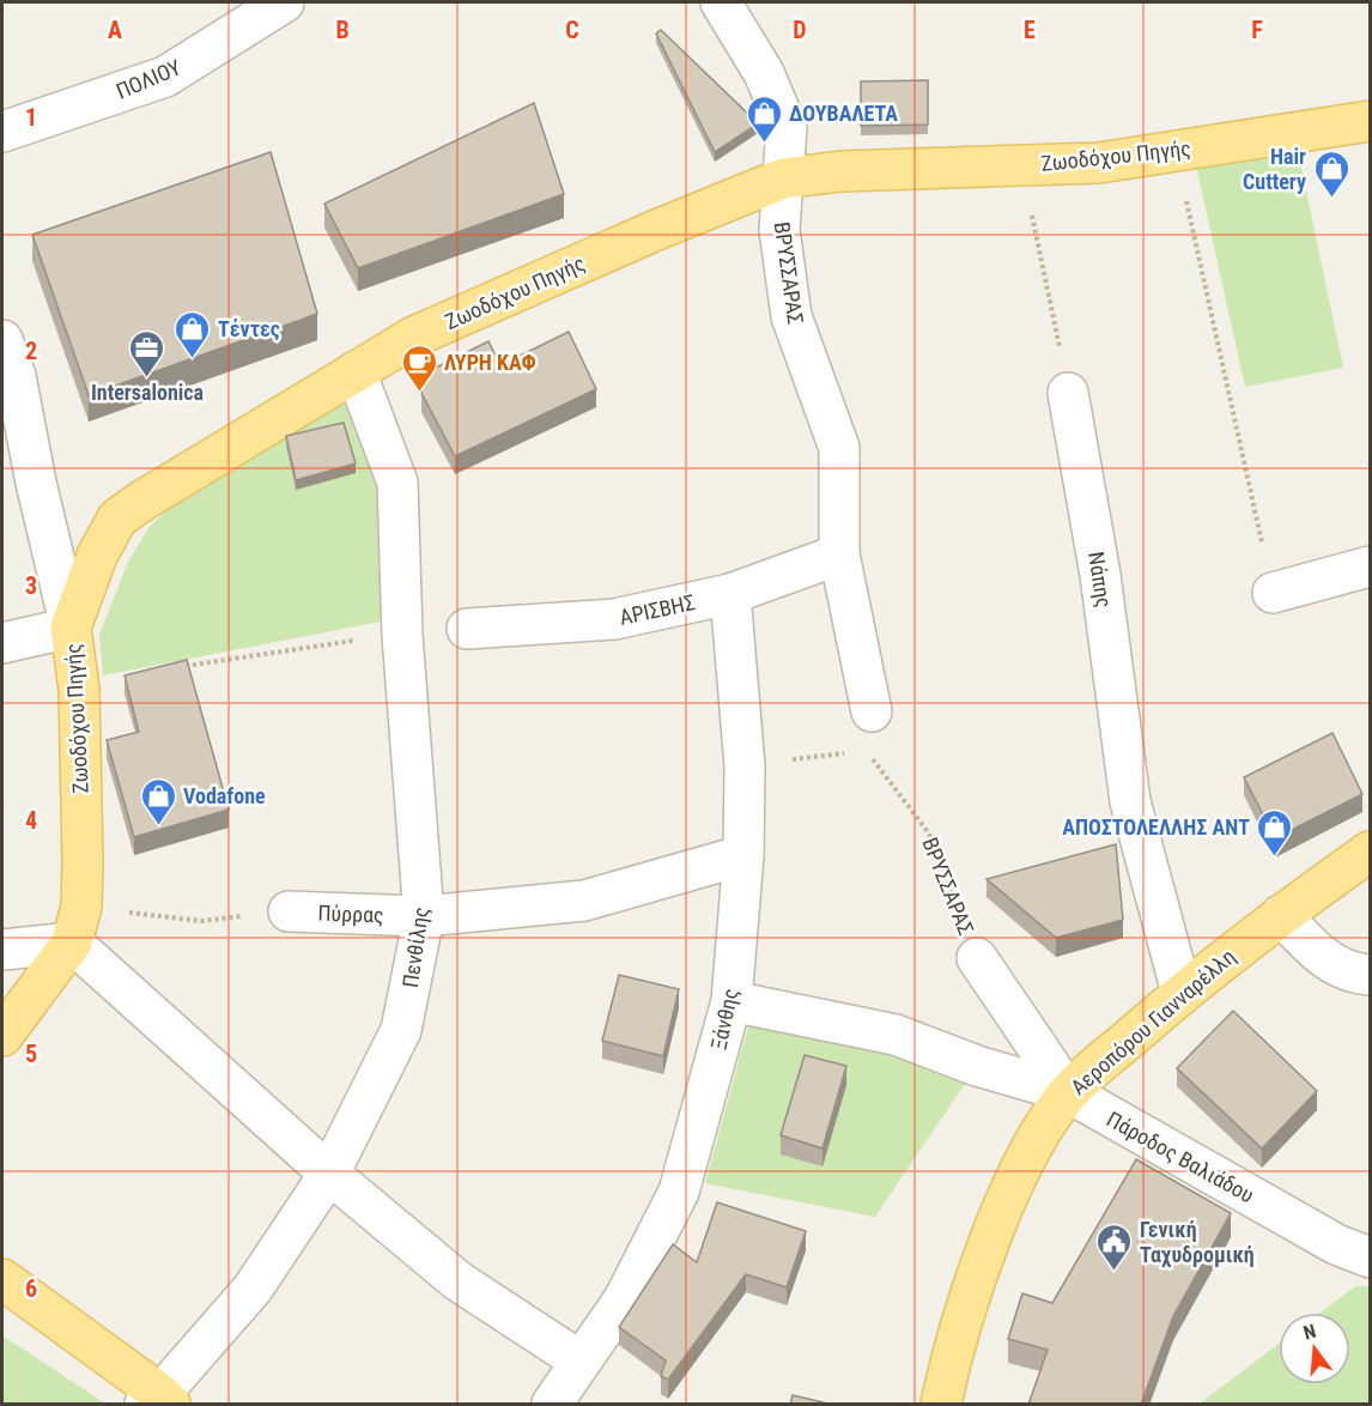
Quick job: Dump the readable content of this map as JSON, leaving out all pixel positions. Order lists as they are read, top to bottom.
{
  "streets": {
    "main road": ["Ζωοδόχου Πηγής", "Αεροπόρου Γιανναρέλλη"],
    "street": [
      "ΠΟΛΙΟΥ",
      "ΒΡΥΣΣΑΡΑΣ",
      "Νάπης",
      "ΑΡΙΣΒΗΣ",
      "Πύρρας",
      "Πενθίλης",
      "Ξάνθης",
      "Πάροδος Βαλιάδου"
    ]
  },
  "crossings": [
    ["Ζωοδόχου Πηγής", "ΒΡΥΣΣΑΡΑΣ"],
    ["Ζωοδόχου Πηγής", "Πύρρας"],
    ["Ζωοδόχου Πηγής", "Πενθίλης"],
    ["ΒΡΥΣΣΑΡΑΣ", "ΑΡΙΣΒΗΣ"],
    ["ΒΡΥΣΣΑΡΑΣ", "Αεροπόρου Γιανναρέλλη"],
    ["ΒΡΥΣΣΑΡΑΣ", "Πάροδος Βαλιάδου"],
    ["Νάπης", "Αεροπόρου Γιανναρέλλη"],
    ["ΑΡΙΣΒΗΣ", "Ξάνθης"],
    ["Πύρρας", "Πενθίλης"],
    ["Πύρρας", "Ξάνθης"],
    ["Αεροπόρου Γιανναρέλλη", "Πάροδος Βαλιάδου"]
  ],
  "places": {
    "shop": [
      "ΔΟΥΒΑΛΕΤΑ",
      "Hair Cuttery",
      "Τέντες",
      "Vodafone",
      "ΑΠΟΣΤΟΛΕΛΛΗΣ ΑΝΤ"
    ],
    "office": ["Intersalonica"],
    "cafe": ["ΛΥΡΗ ΚΑΦ"],
    "public building": ["Γενική Ταχυδρομική"]
  },
  "north": "top",
  "grid": {
    "columns": [
      "A",
      "B",
      "C",
      "D",
      "E",
      "F"
    ],
    "rows": [
      "1",
      "2",
      "3",
      "4",
      "5",
      "6"
    ]
  }
}
